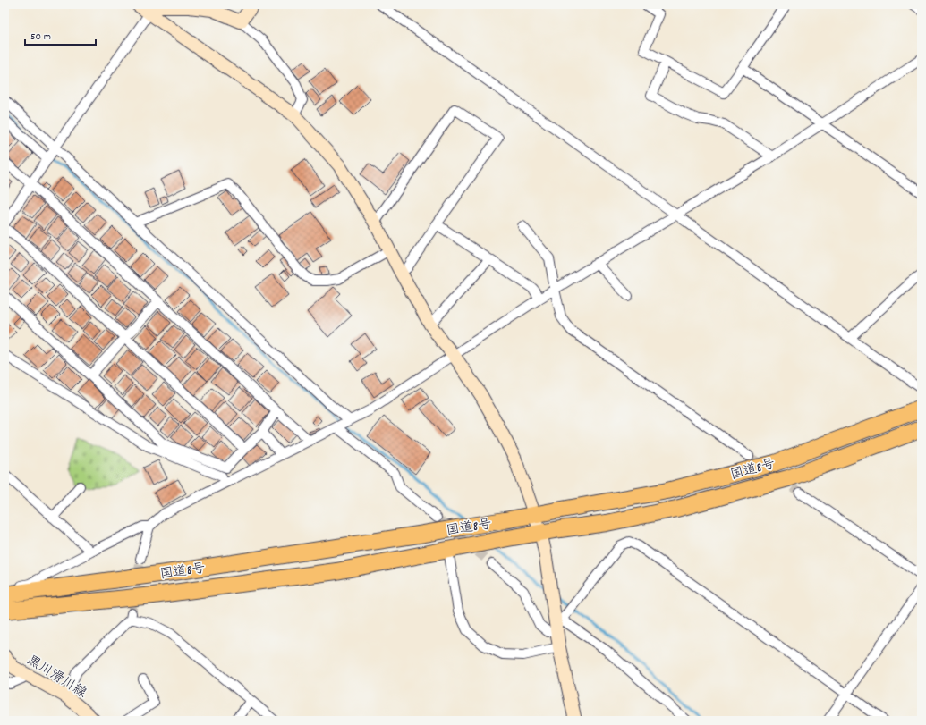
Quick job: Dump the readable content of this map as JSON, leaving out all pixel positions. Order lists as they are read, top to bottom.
{
  "streets": {
    "highway": ["国道8号"],
    "street": ["黒川滑川線"]
  },
  "scale_bar": "50 m"
}
